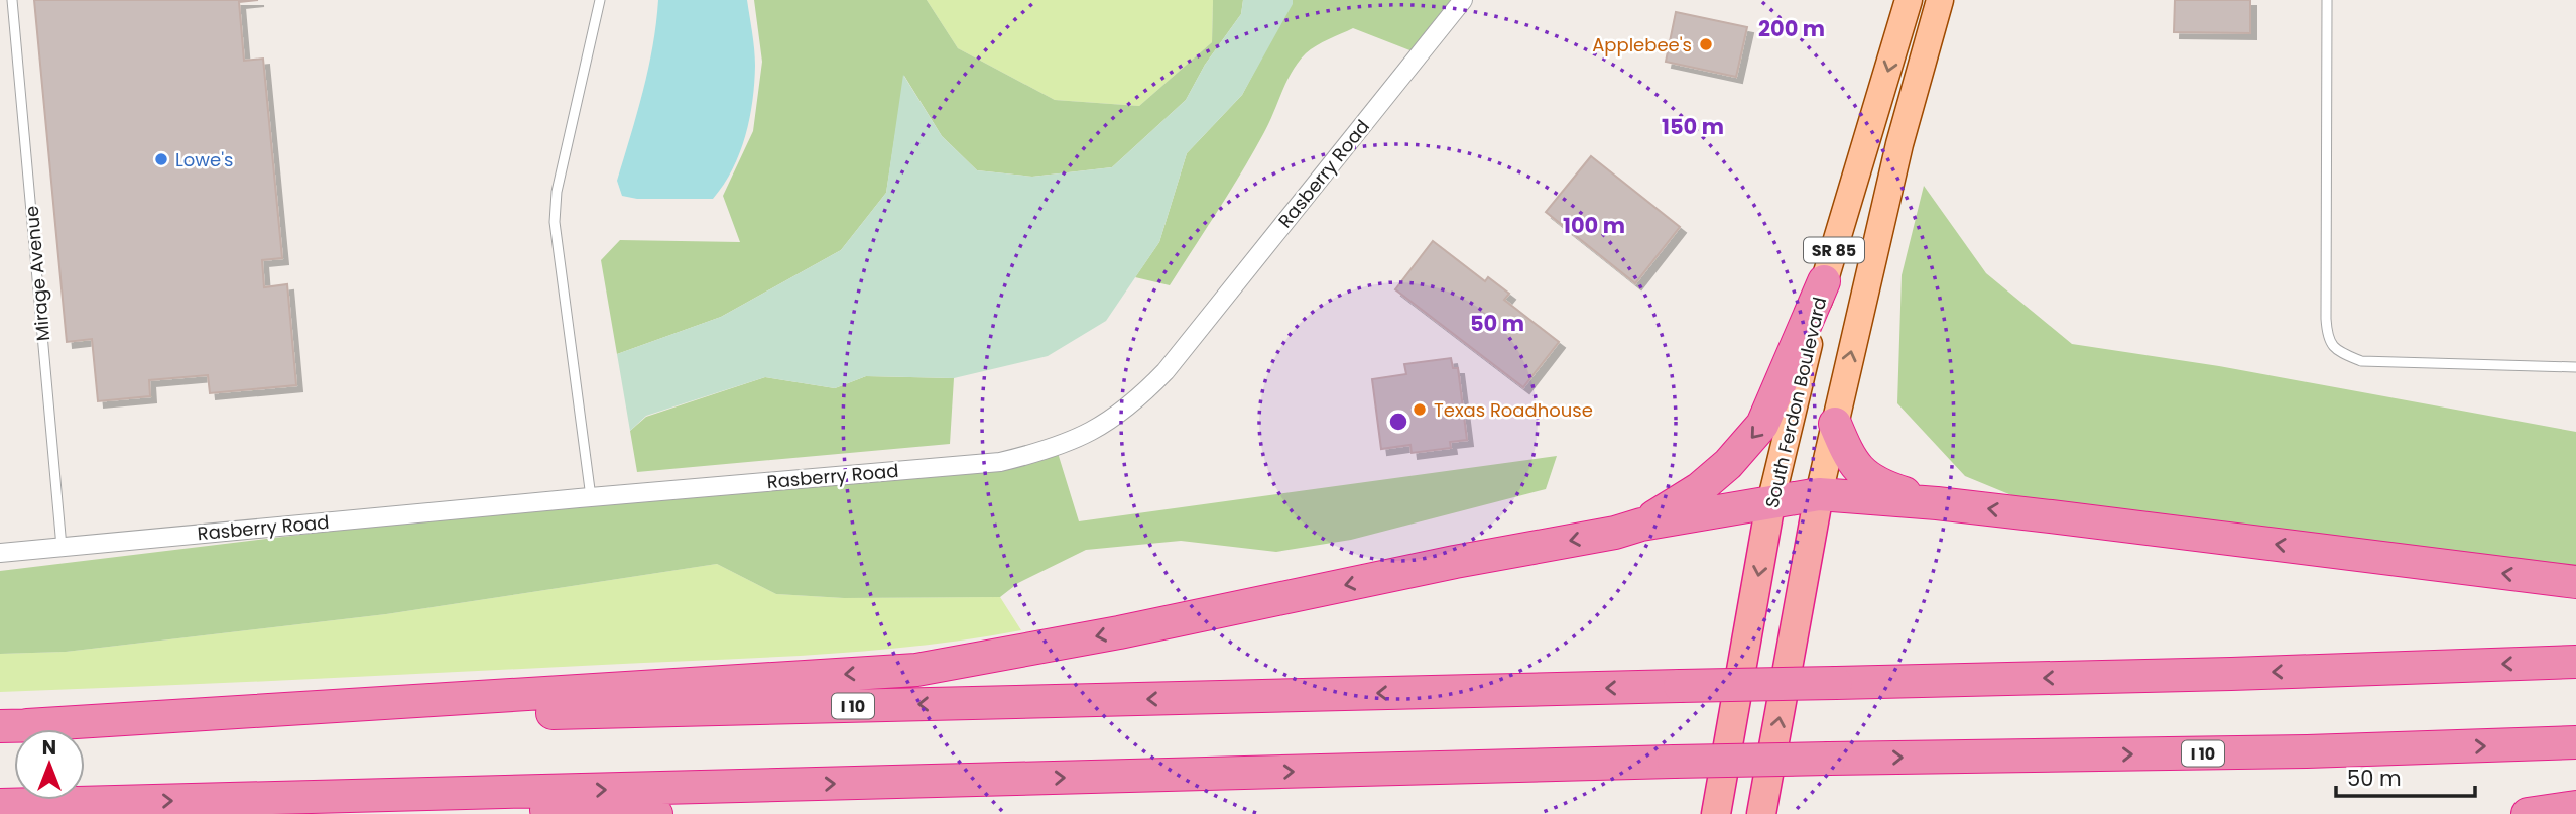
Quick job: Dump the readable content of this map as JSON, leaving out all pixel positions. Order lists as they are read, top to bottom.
{
  "streets": {
    "highway": ["SR 85", "South Ferdon Boulevard", "I 10"],
    "street": ["Rasberry Road"],
    "lane": ["Mirage Avenue"]
  },
  "crossings": [
    ["Rasberry Road", "Mirage Avenue"]
  ],
  "places": ["Applebee's", "Lowe's", "Texas Roadhouse"],
  "scale_bar": "50 m",
  "north": "top",
  "rings": [
    "200 m",
    "150 m",
    "100 m",
    "50 m"
  ]
}
